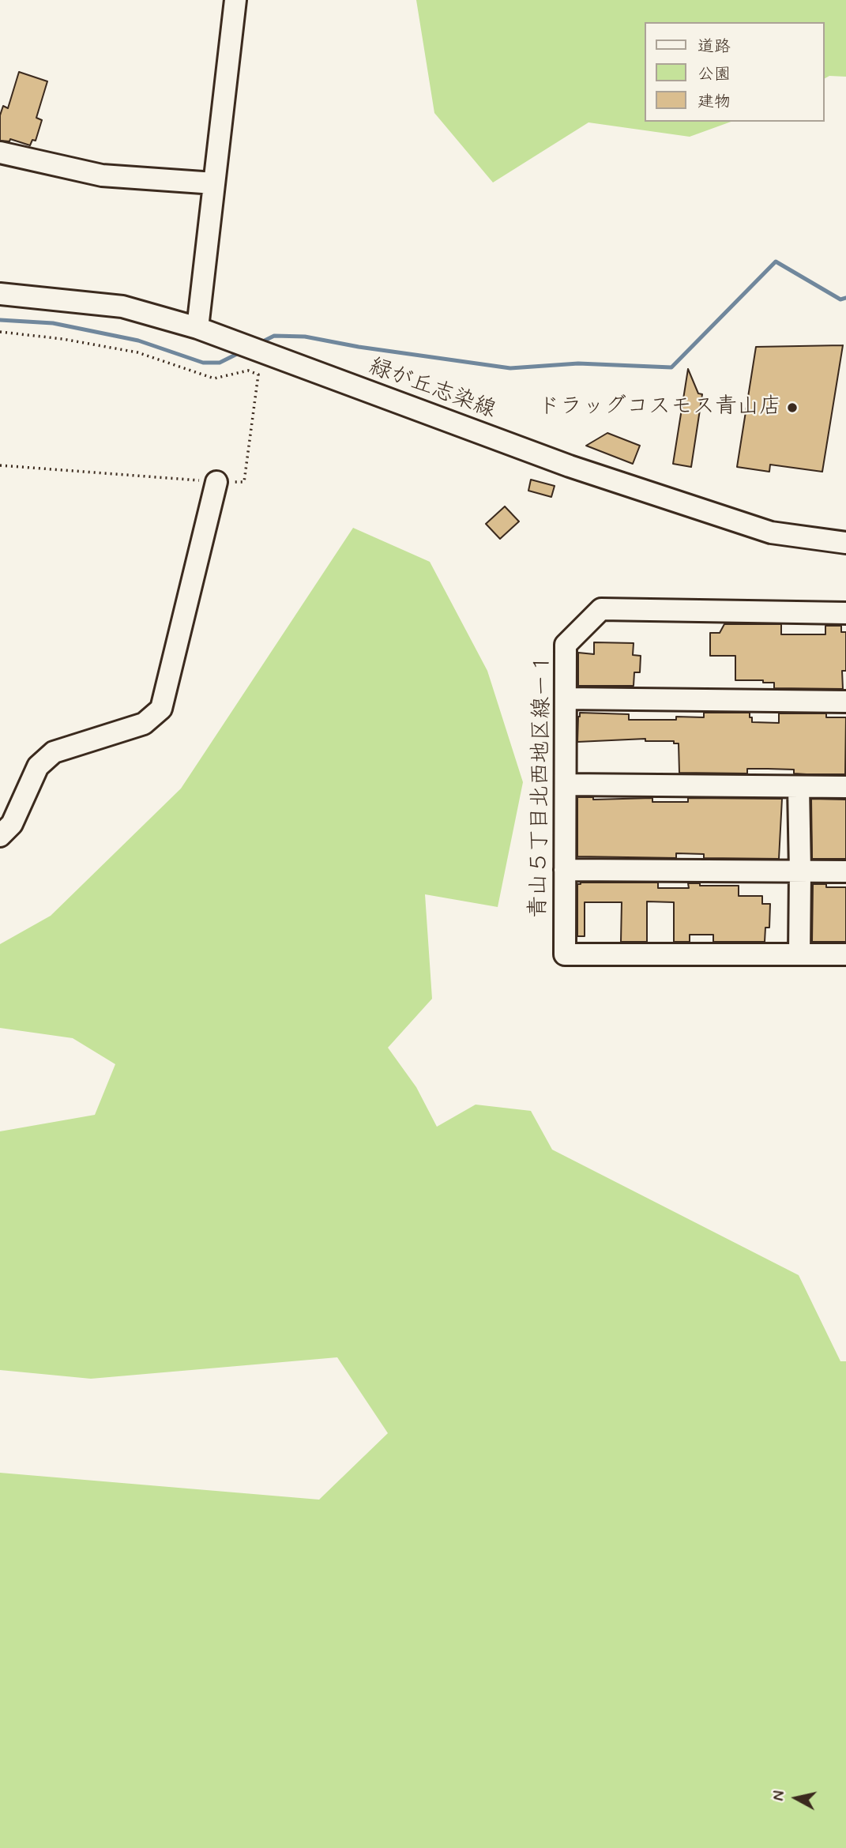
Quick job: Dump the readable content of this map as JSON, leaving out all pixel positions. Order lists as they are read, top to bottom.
{
  "streets": {
    "street": ["緑が丘志染線", "青山５丁目北西地区線ー１"]
  },
  "places": ["ドラッグコスモス青山店"],
  "legend": ["道路", "公園", "建物"],
  "north": "left"
}
